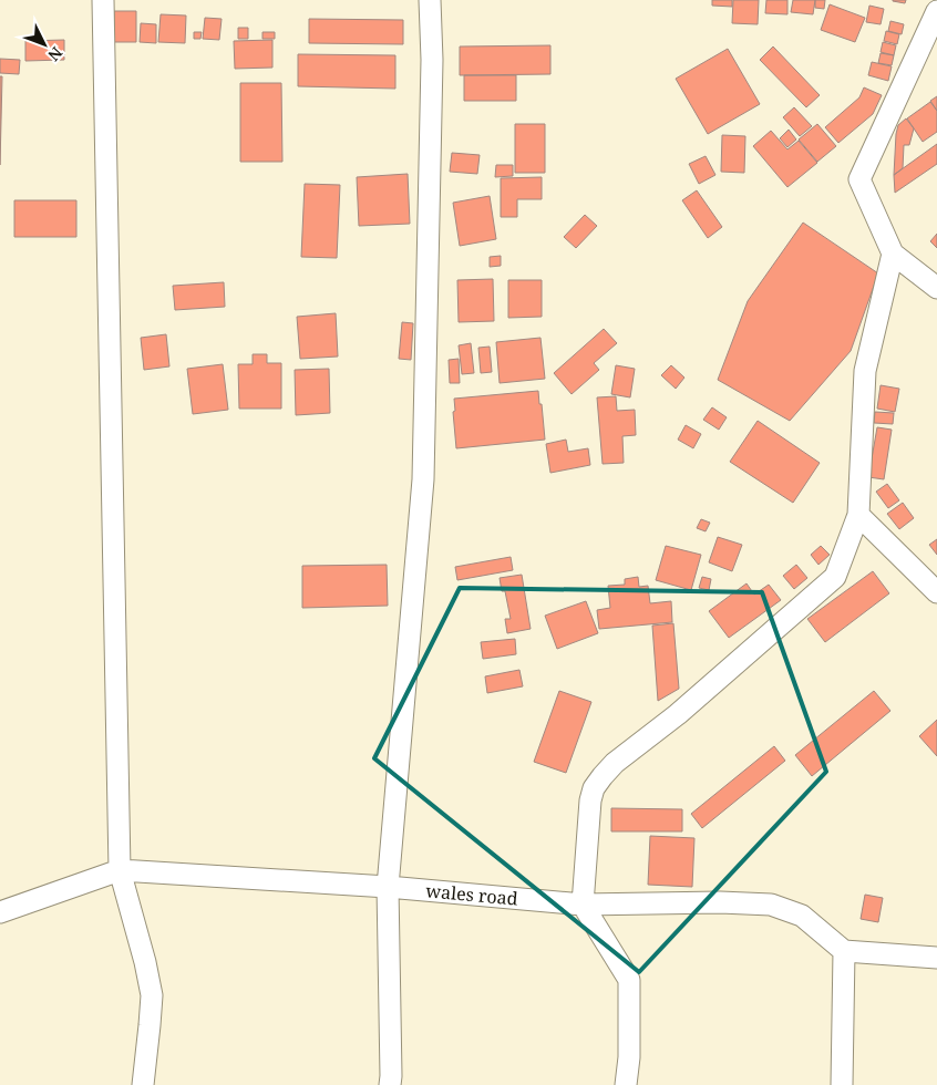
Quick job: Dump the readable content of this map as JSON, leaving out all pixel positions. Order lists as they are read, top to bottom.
{
  "streets": {
    "street": ["wales road"]
  },
  "north": "bottom right"
}
